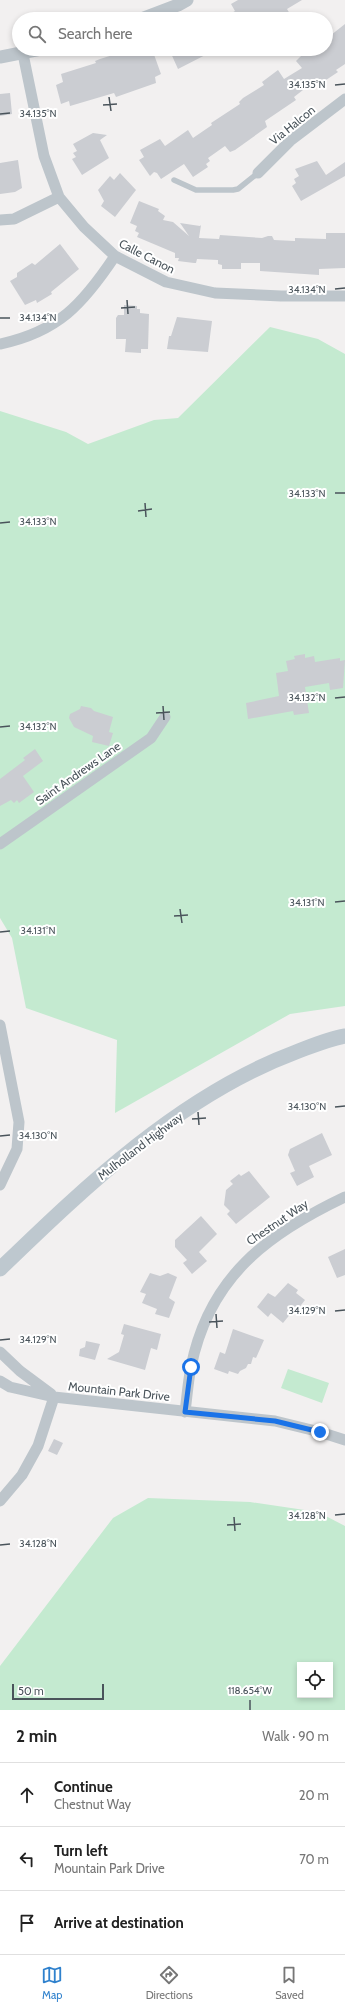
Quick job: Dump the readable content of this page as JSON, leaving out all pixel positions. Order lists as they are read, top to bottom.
{
  "streets": {
    "main road": ["Mulholland Highway"],
    "street": [
      "Via Halcon",
      "Calle Canon",
      "Saint Andrews Lane",
      "Chestnut Way",
      "Mountain Park Drive"
    ]
  },
  "crossings": [
    ["Chestnut Way", "Mountain Park Drive"]
  ],
  "scale_bar": "50 m",
  "page": {
    "search": "Search here",
    "scale": "50 m",
    "heading": ["2 min", "Walk · 90 m"],
    "list": [
      ["Continue", "Chestnut Way", "20 m"],
      ["Turn left", "Mountain Park Drive", "70 m"],
      "Arrive at destination"
    ],
    "nav": ["Map", "Directions", "Saved"]
  },
  "coordinates": [
    "34.135°N",
    "34.134°N",
    "34.133°N",
    "34.132°N",
    "34.131°N",
    "34.130°N",
    "34.129°N",
    "34.128°N",
    "118.654°W"
  ]
}
